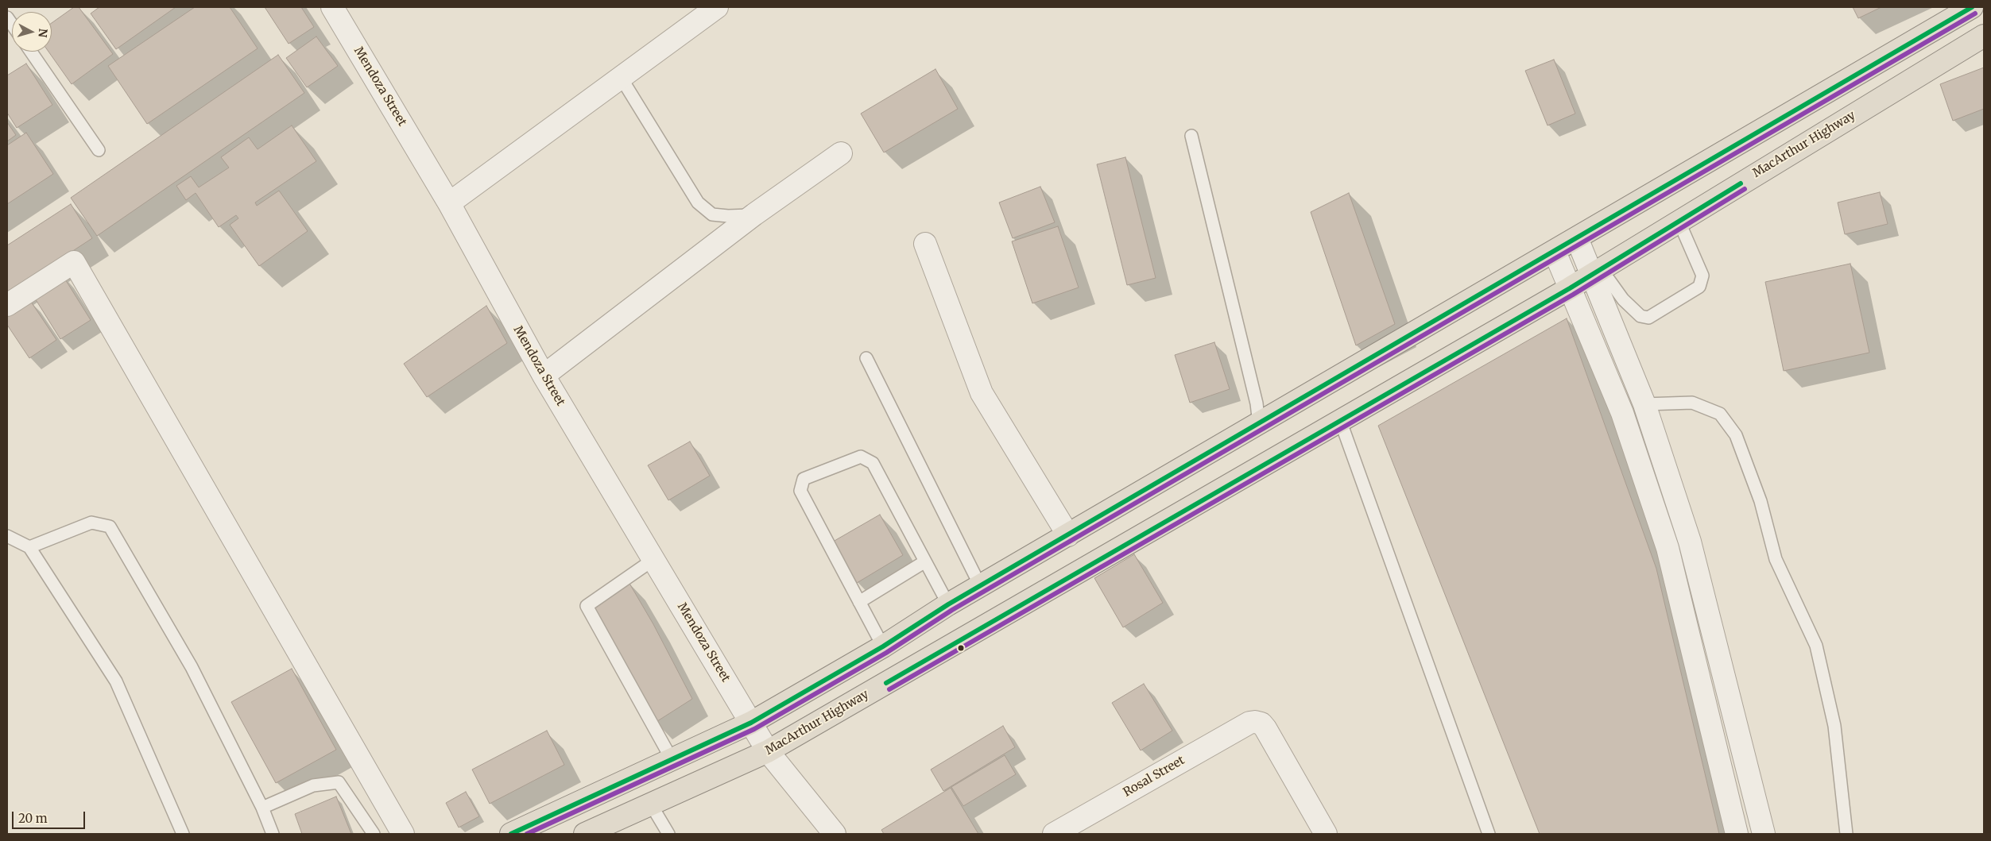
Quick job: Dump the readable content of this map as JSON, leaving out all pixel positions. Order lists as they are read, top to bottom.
{
  "streets": {
    "highway": ["MacArthur Highway"],
    "street": ["Mendoza Street", "Rosal Street"]
  },
  "crossings": [
    ["Mendoza Street", "MacArthur Highway"]
  ],
  "scale_bar": "20 m",
  "north": "right"
}
